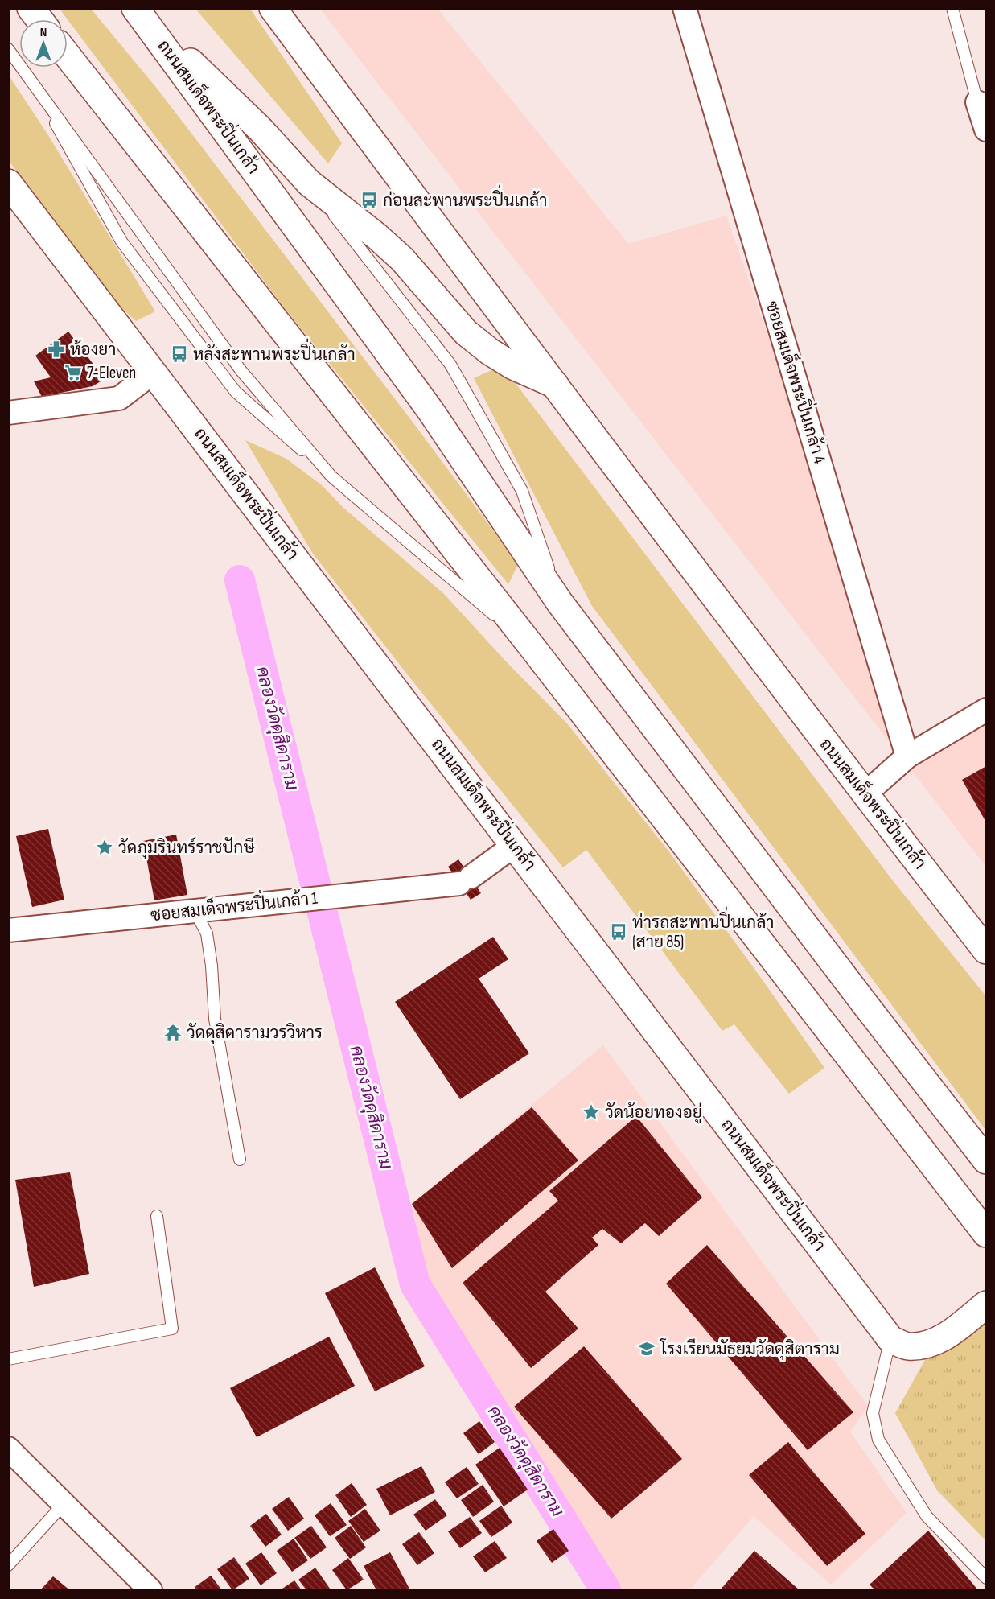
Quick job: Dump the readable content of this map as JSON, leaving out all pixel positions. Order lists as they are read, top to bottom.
{
  "streets": {
    "main road": ["ถนนสมเด็จพระปิ่นเกล้า"],
    "street": ["ซอยสมเด็จพระปิ่นเกล้า 4", "ซอยสมเด็จพระปิ่นเกล้า 1"]
  },
  "crossings": [
    ["ถนนสมเด็จพระปิ่นเกล้า", "ซอยสมเด็จพระปิ่นเกล้า 1"]
  ],
  "water": ["คลองวัดดุสิดาราม"],
  "places": {
    "bus stop": ["ก่อนสะพานพระปิ่นเกล้า", "หลังสะพานพระปิ่นเกล้า", "ท่ารถสะพานปิ่นเกล้า (สาย 85)"],
    "pharmacy": ["ห้องยา"],
    "supermarket": ["7-Eleven"],
    "place": ["วัดภุมรินทร์ราชปักษี", "วัดน้อยทองอยู่"],
    "temple": ["วัดดุสิดารามวรวิหาร"],
    "school or university": ["โรงเรียนมัธยมวัดดุสิตาราม"]
  },
  "north": "top"
}
